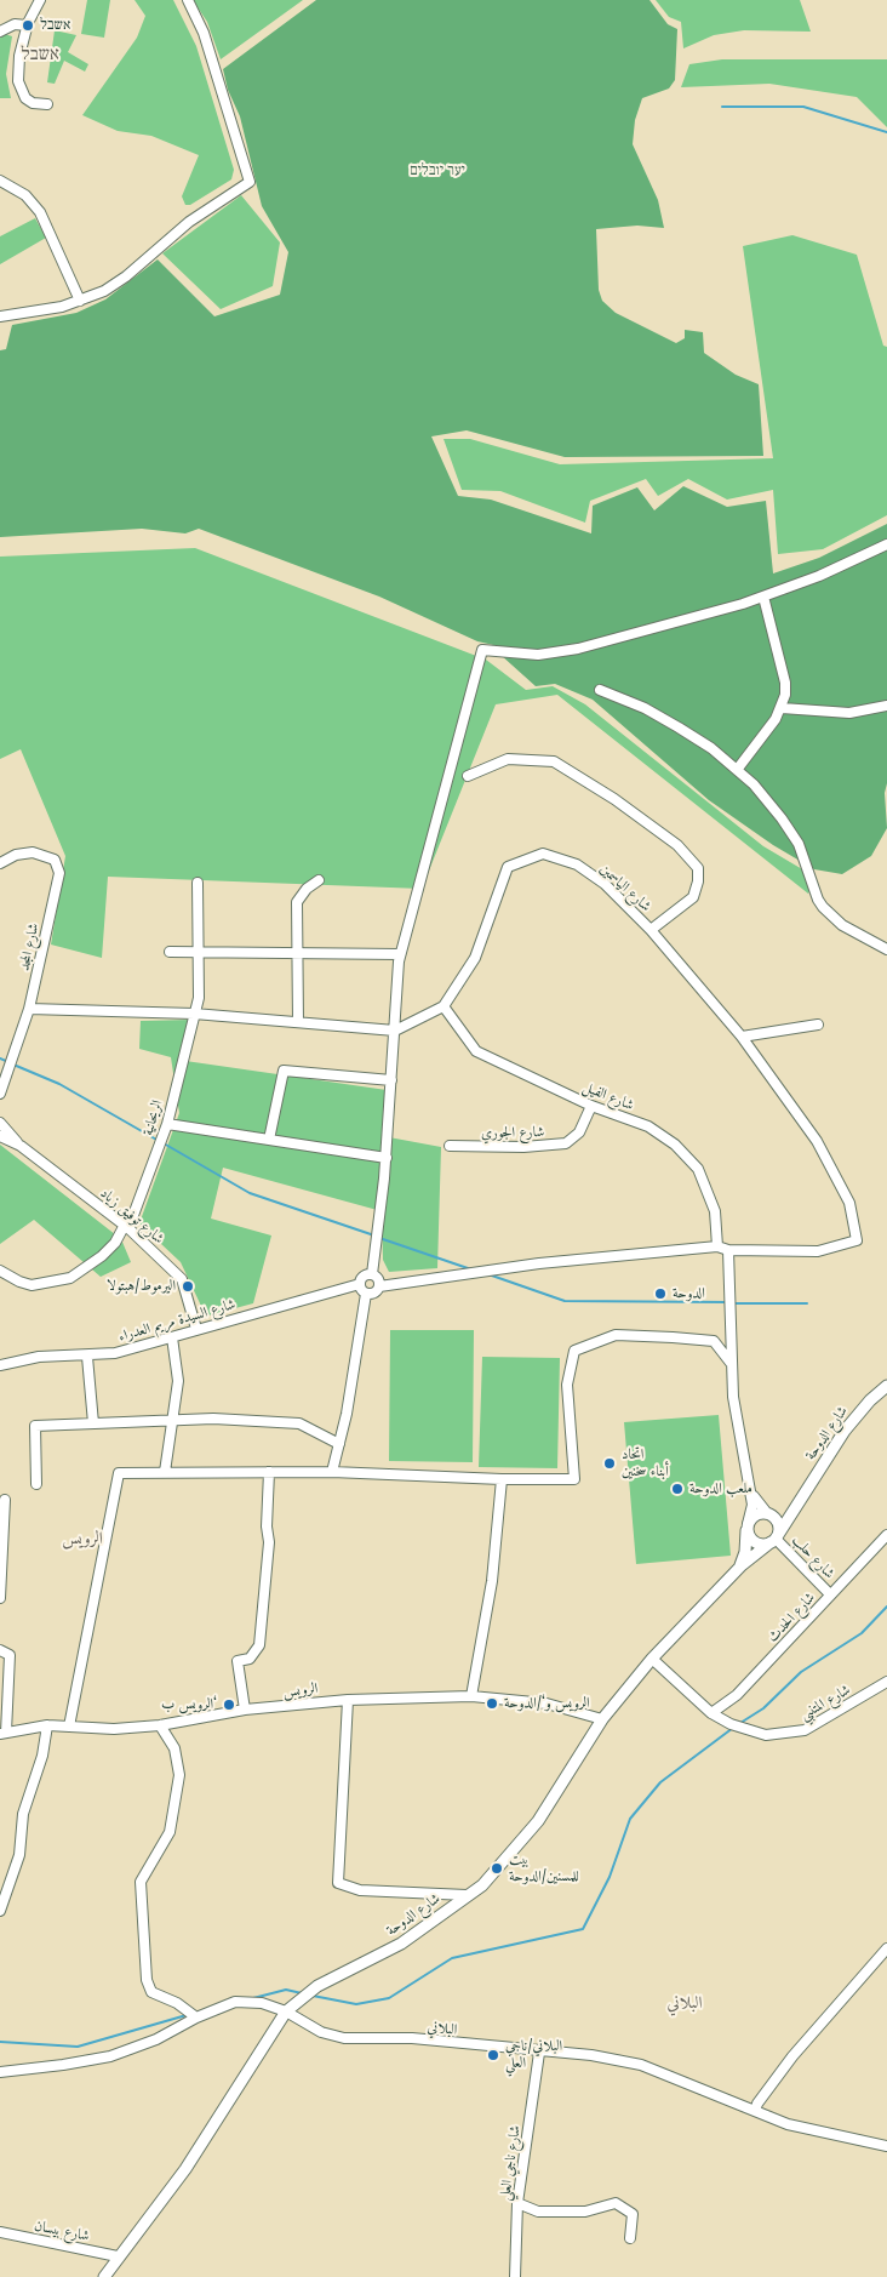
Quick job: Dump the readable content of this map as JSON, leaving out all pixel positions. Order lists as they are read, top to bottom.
{
  "streets": {
    "street": [
      "شارع الياسمين",
      "شارع المجد",
      "شارع الفيل",
      "الريحانية",
      "شارع الجوري",
      "شارع توفيق زياد",
      "شارع السيدة مريم العدراء",
      "شارع الدوحة",
      "شارع حلب",
      "شارع الحدث",
      "الرويس",
      "شارع المتنبي",
      "البلاني",
      "شارع ناجي العلي",
      "شارع بيسان"
    ]
  },
  "crossings": [
    ["شارع الياسمين", "شارع الفيل"],
    ["شارع الفيل", "شارع الجوري"],
    ["الريحانية", "شارع توفيق زياد"],
    ["شارع توفيق زياد", "شارع السيدة مريم العدراء"],
    ["شارع الدوحة", "شارع حلب"],
    ["شارع الدوحة", "الرويس"],
    ["شارع الدوحة", "شارع المتنبي"],
    ["شارع الدوحة", "البلاني"],
    ["شارع الدوحة", "شارع بيسان"],
    ["شارع حلب", "شارع الحدث"],
    ["شارع الحدث", "شارع المتنبي"],
    ["البلاني", "شارع ناجي العلي"]
  ],
  "districts": ["אשבל", "الرويس", "البلاني"],
  "parks": ["יער יובלים"],
  "places": [
    "אשבל",
    "اليرموط/هبتولا",
    "الدوحة",
    "اتحاد أبناء سخنين",
    "ملعب الدوحة",
    "الرويس و‘/الدوحة",
    "الرويس ب‘",
    "بيت للمسنين/الدوحة",
    "البلاني/ناجي العلي"
  ]
}
